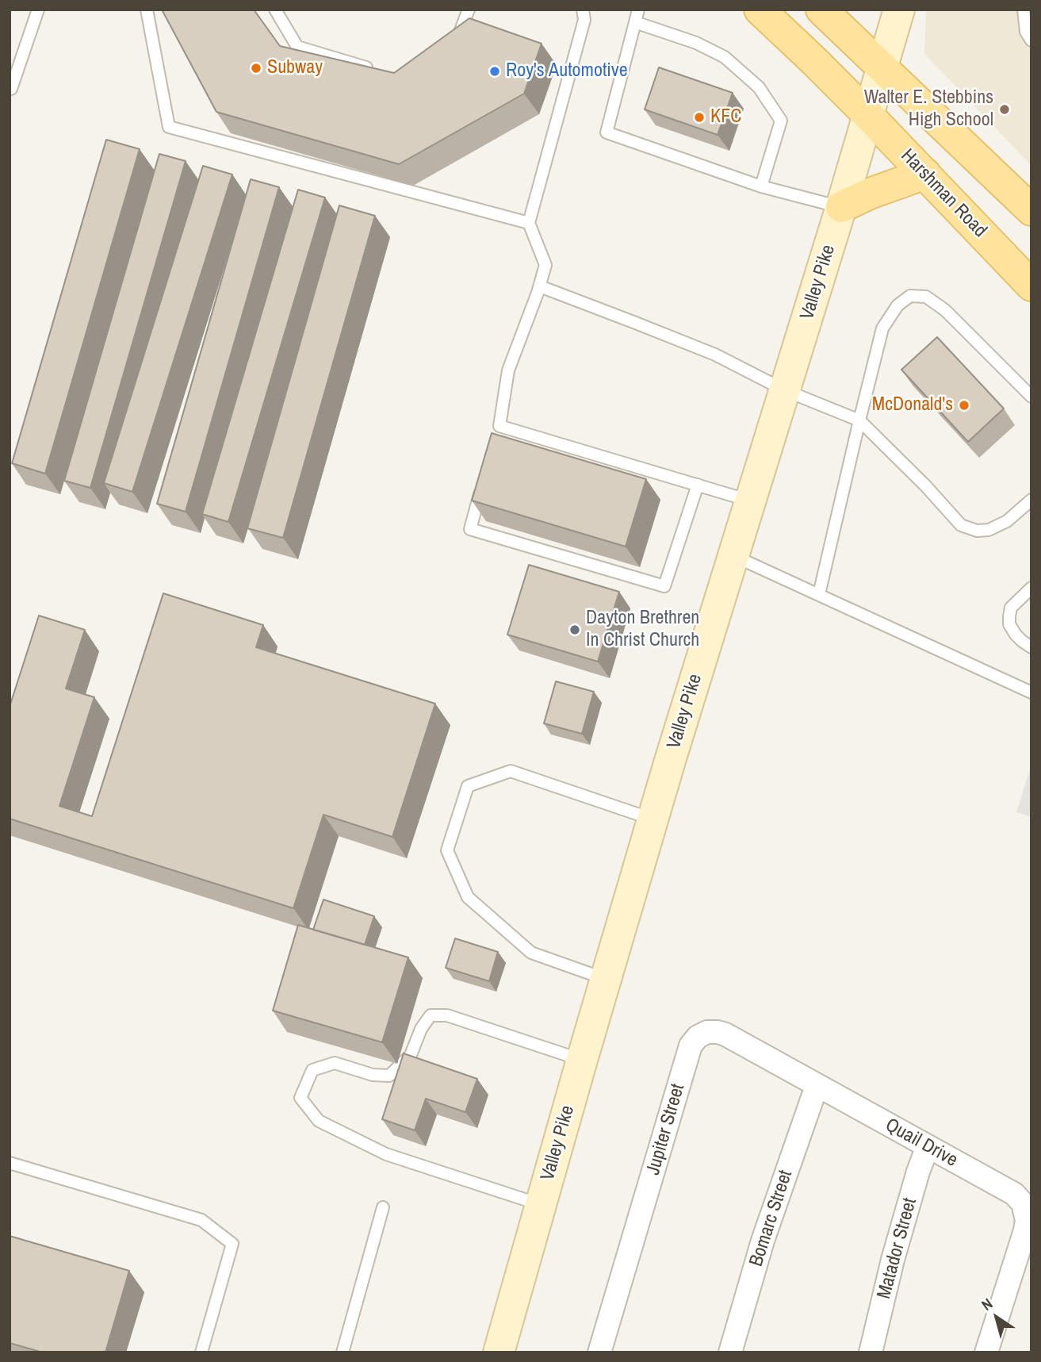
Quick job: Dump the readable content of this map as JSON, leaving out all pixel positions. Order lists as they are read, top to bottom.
{
  "streets": {
    "main road": ["Harshman Road"],
    "street": [
      "Valley Pike",
      "Jupiter Street",
      "Quail Drive",
      "Bomarc Street",
      "Matador Street"
    ]
  },
  "crossings": [
    ["Harshman Road", "Valley Pike"],
    ["Jupiter Street", "Quail Drive"],
    ["Jupiter Street", "Bomarc Street"],
    ["Quail Drive", "Bomarc Street"],
    ["Quail Drive", "Matador Street"]
  ],
  "places": [
    "Subway",
    "Roy's Automotive",
    "Walter E. Stebbins High School",
    "KFC",
    "McDonald's",
    "Dayton Brethren In Christ Church"
  ],
  "north": "top left"
}
